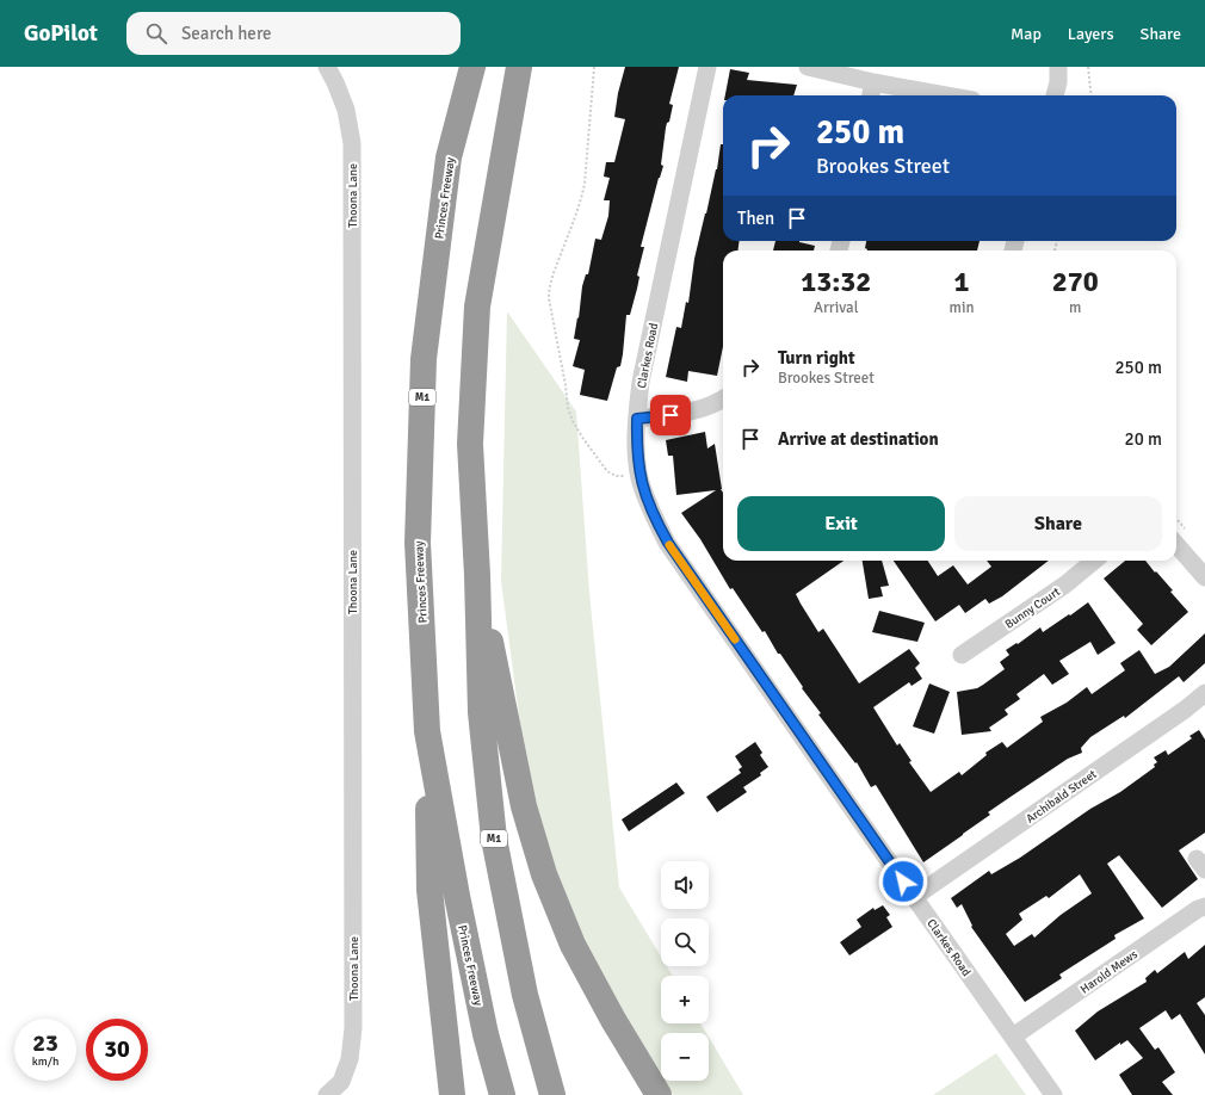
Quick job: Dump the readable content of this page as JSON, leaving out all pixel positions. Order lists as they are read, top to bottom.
{
  "streets": {
    "highway": ["Princes Freeway", "M1"],
    "street": [
      "Thoona Lane",
      "Clarkes Road",
      "Bunny Court",
      "Archibald Street",
      "Harold Mews"
    ]
  },
  "crossings": [
    ["Clarkes Road", "Archibald Street"],
    ["Clarkes Road", "Harold Mews"]
  ],
  "page": {
    "header": "GoPilot",
    "search": "Search here",
    "nav": ["Map", "Layers", "Share"],
    "turn": ["250 m", "Brookes Street"],
    "then": "Then",
    "eta": [
      "13:32",
      "Arrival",
      "1",
      "min",
      "270",
      "m"
    ],
    "list": [
      {
        "name": "Turn right",
        "note": "Brookes Street",
        "value": "250 m"
      },
      {
        "name": "Arrive at destination",
        "value": "20 m"
      }
    ],
    "buttons": ["Exit", "Share"],
    "map_buttons": ["+", "−"],
    "speed": "23 km/h",
    "limit": "30"
  }
}
